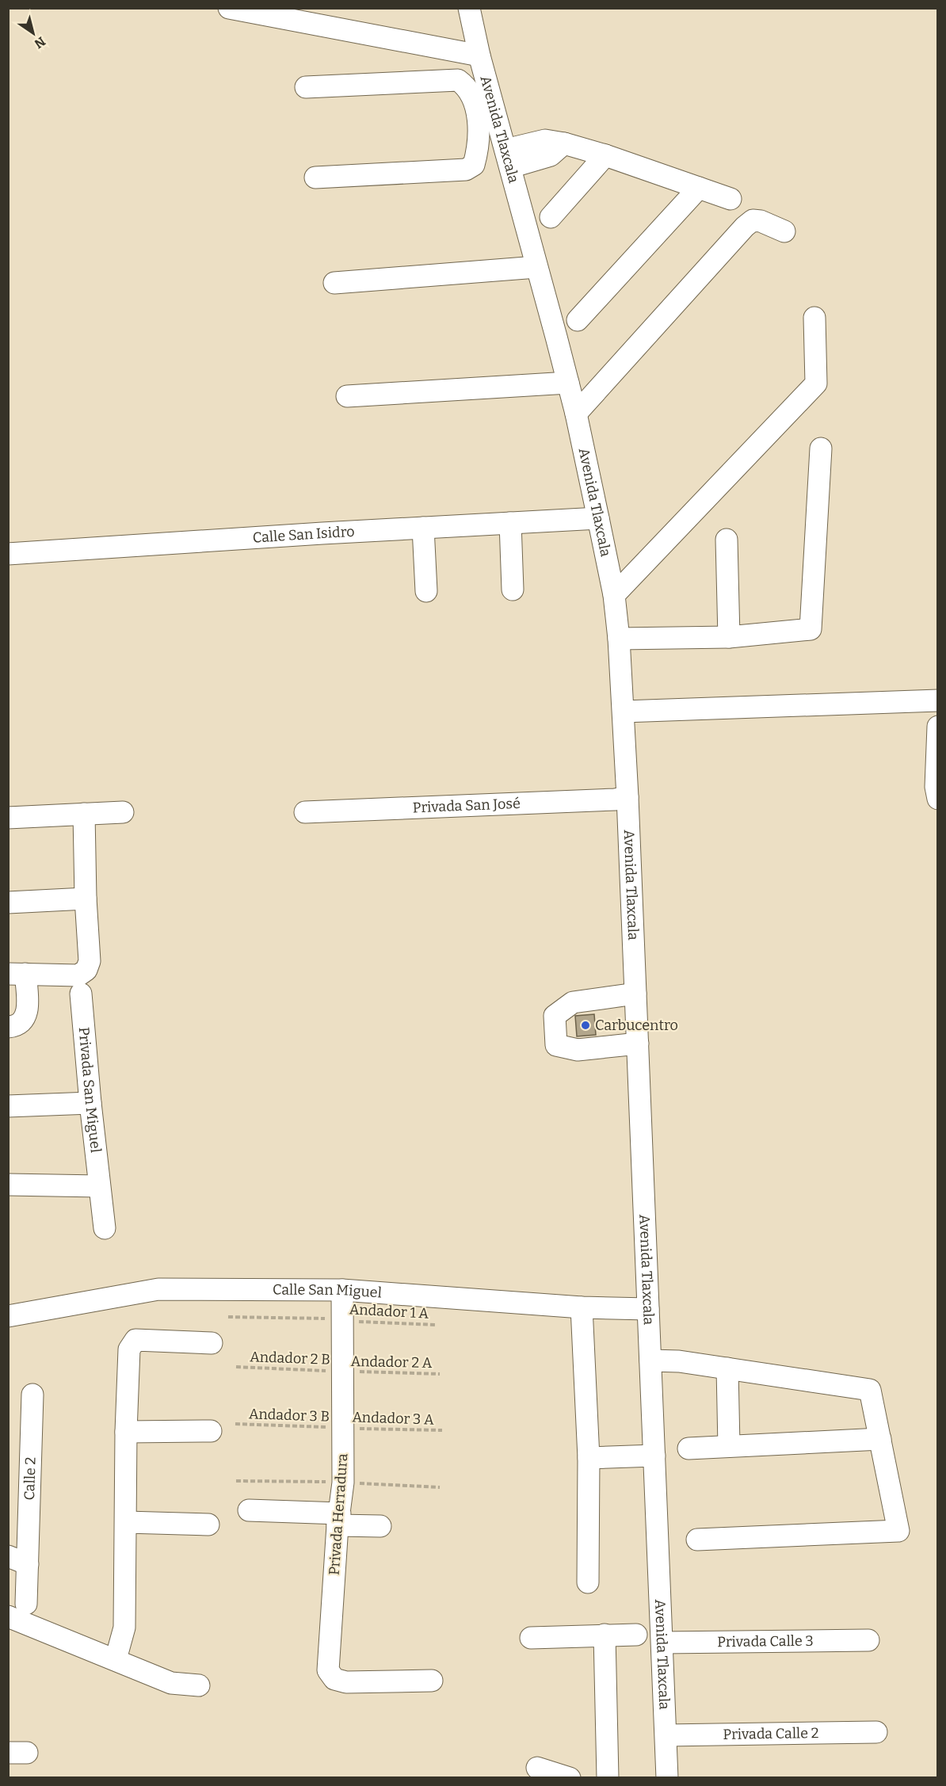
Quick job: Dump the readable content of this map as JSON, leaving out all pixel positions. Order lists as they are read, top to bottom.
{
  "streets": {
    "street": [
      "Avenida Tlaxcala",
      "Calle San Isidro",
      "Privada San José",
      "Privada San Miguel",
      "Calle San Miguel",
      "Calle 2",
      "Privada Herradura",
      "Privada Calle 3",
      "Privada Calle 2"
    ],
    "path": [
      "Andador 1 A",
      "Andador 2 B",
      "Andador 2 A",
      "Andador 3 B",
      "Andador 3 A"
    ]
  },
  "crossings": [
    ["Avenida Tlaxcala", "Calle San Isidro"],
    ["Avenida Tlaxcala", "Privada San José"],
    ["Avenida Tlaxcala", "Calle San Miguel"],
    ["Avenida Tlaxcala", "Privada Calle 3"],
    ["Avenida Tlaxcala", "Privada Calle 2"],
    ["Calle San Miguel", "Privada Herradura"],
    ["Andador 1 A", "Privada Herradura"],
    ["Andador 2 B", "Andador 2 A"],
    ["Andador 2 B", "Privada Herradura"],
    ["Andador 2 A", "Privada Herradura"],
    ["Andador 3 B", "Andador 3 A"],
    ["Andador 3 B", "Privada Herradura"],
    ["Andador 3 A", "Privada Herradura"]
  ],
  "places": ["Carbucentro"],
  "north": "bottom right"
}
